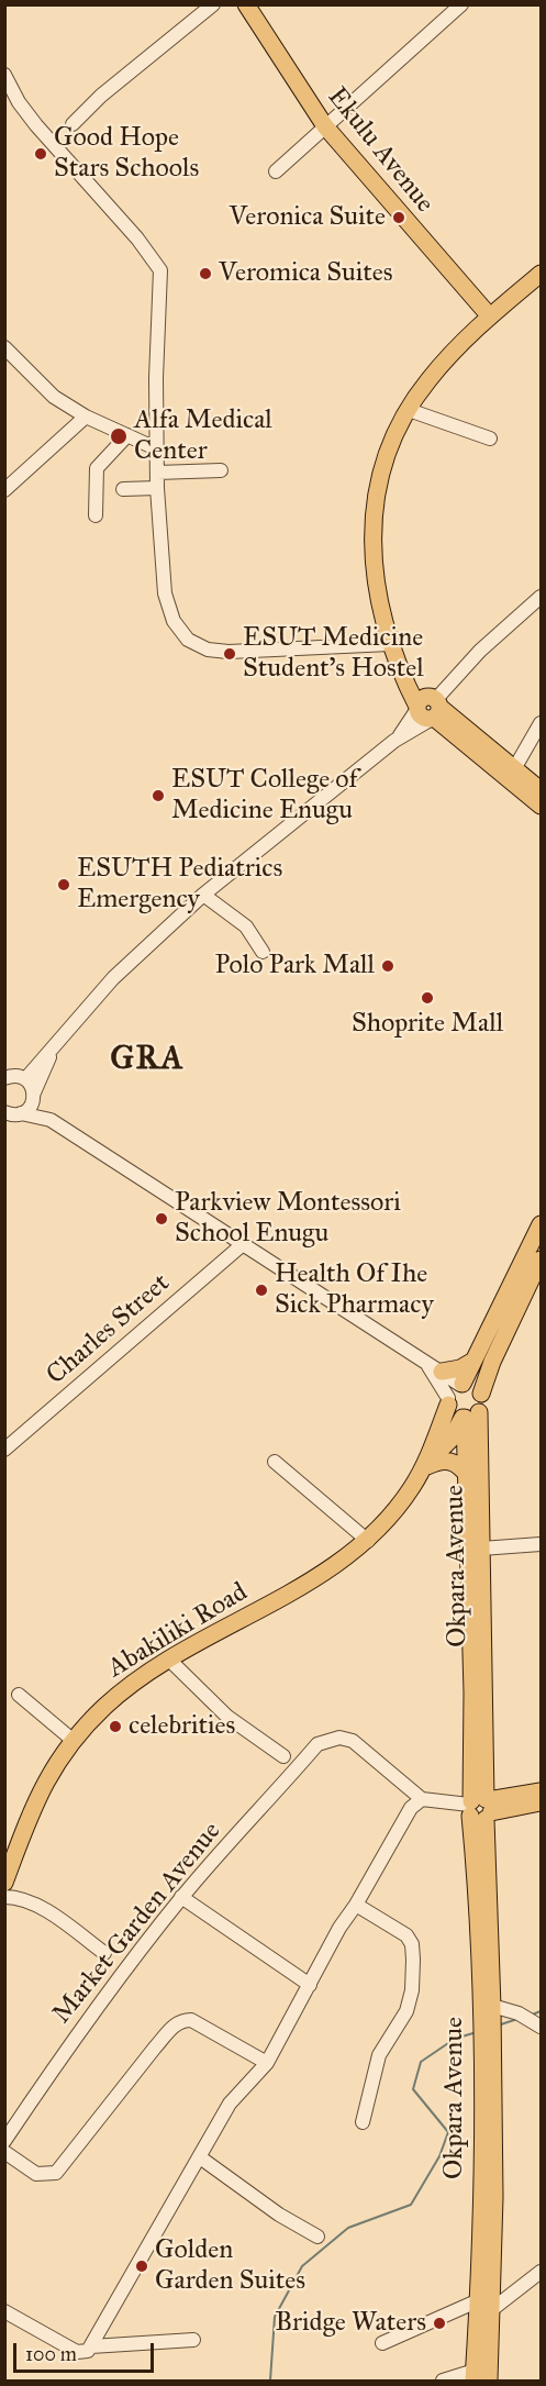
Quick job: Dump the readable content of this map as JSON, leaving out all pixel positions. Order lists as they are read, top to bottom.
{
  "streets": {
    "main road": ["Ekulu Avenue", "Okpara Avenue", "Abakiliki Road"],
    "street": ["Charles Street", "Market Garden Avenue"]
  },
  "districts": ["GRA"],
  "places": [
    "Good Hope Stars Schools",
    "Veronica Suite",
    "Veromica Suites",
    "Alfa Medical Center",
    "ESUT Medicine Student's Hostel",
    "ESUT College of Medicine Enugu",
    "ESUTH Pediatrics Emergency",
    "Polo Park Mall",
    "Shoprite Mall",
    "Parkview Montessori School Enugu",
    "Health Of Ihe Sick Pharmacy",
    "celebrities",
    "Golden Garden Suites",
    "Bridge Waters"
  ],
  "scale_bar": "100 m"
}
